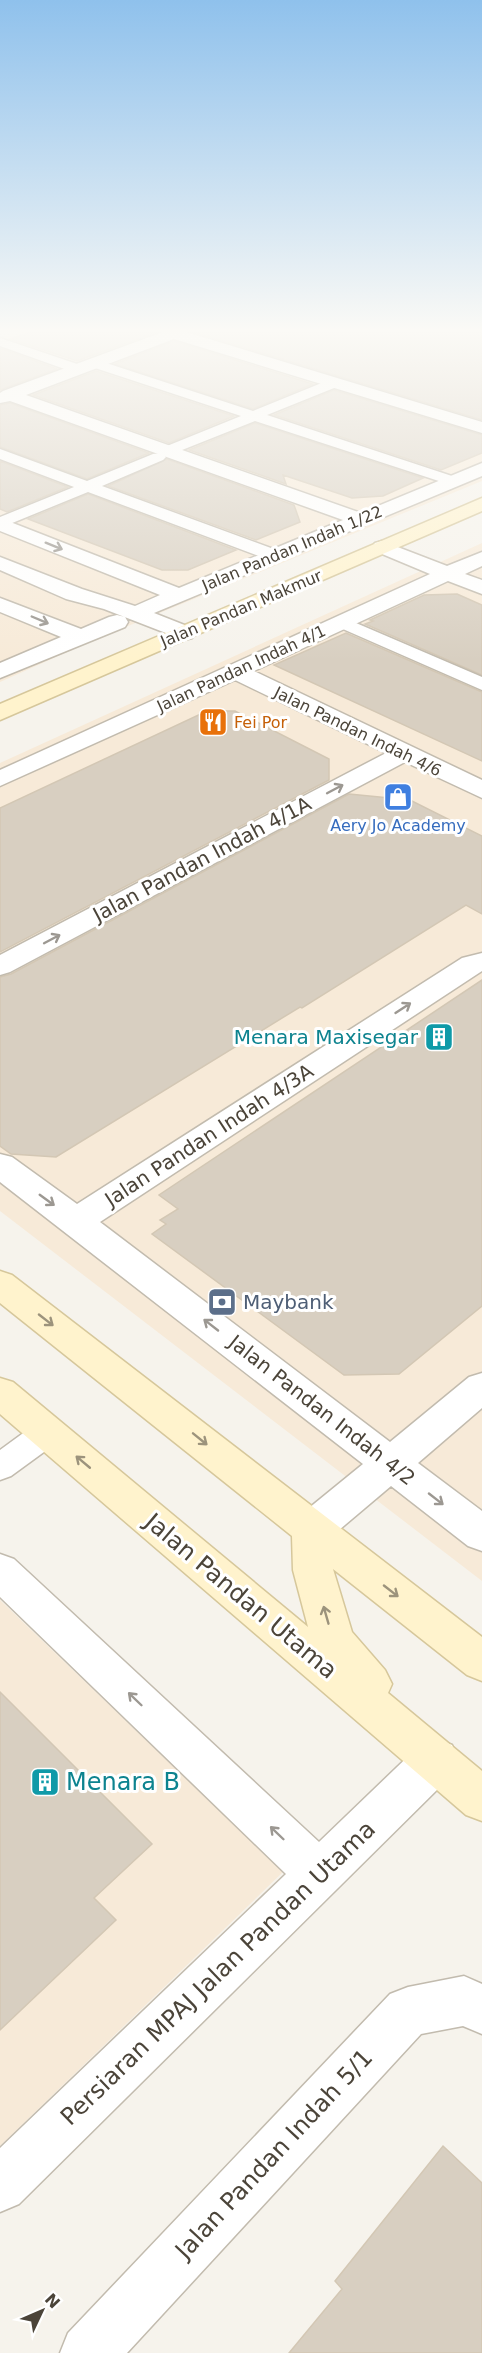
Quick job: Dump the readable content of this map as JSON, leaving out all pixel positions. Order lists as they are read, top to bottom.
{
  "streets": {
    "main road": ["Jalan Pandan Makmur", "Jalan Pandan Utama"],
    "street": [
      "Jalan Pandan Indah 1/22",
      "Jalan Pandan Indah 4/1",
      "Jalan Pandan Indah 4/6",
      "Jalan Pandan Indah 4/1A",
      "Jalan Pandan Indah 4/3A",
      "Jalan Pandan Indah 4/2",
      "Persiaran MPAJ Jalan Pandan Utama",
      "Jalan Pandan Indah 5/1"
    ]
  },
  "crossings": [
    ["Jalan Pandan Indah 4/1", "Jalan Pandan Indah 4/6"],
    ["Jalan Pandan Indah 4/6", "Jalan Pandan Indah 4/1A"],
    ["Jalan Pandan Indah 4/3A", "Jalan Pandan Indah 4/2"],
    ["Jalan Pandan Utama", "Persiaran MPAJ Jalan Pandan Utama"]
  ],
  "one_way": ["Jalan Pandan Indah 4/1A", "Jalan Pandan Indah 4/3A"],
  "places": {
    "restaurant": ["Fei Por"],
    "shop": ["Aery Jo Academy"],
    "building": ["Menara Maxisegar", "Menara B"],
    "bank": ["Maybank"]
  },
  "north": "top right"
}
